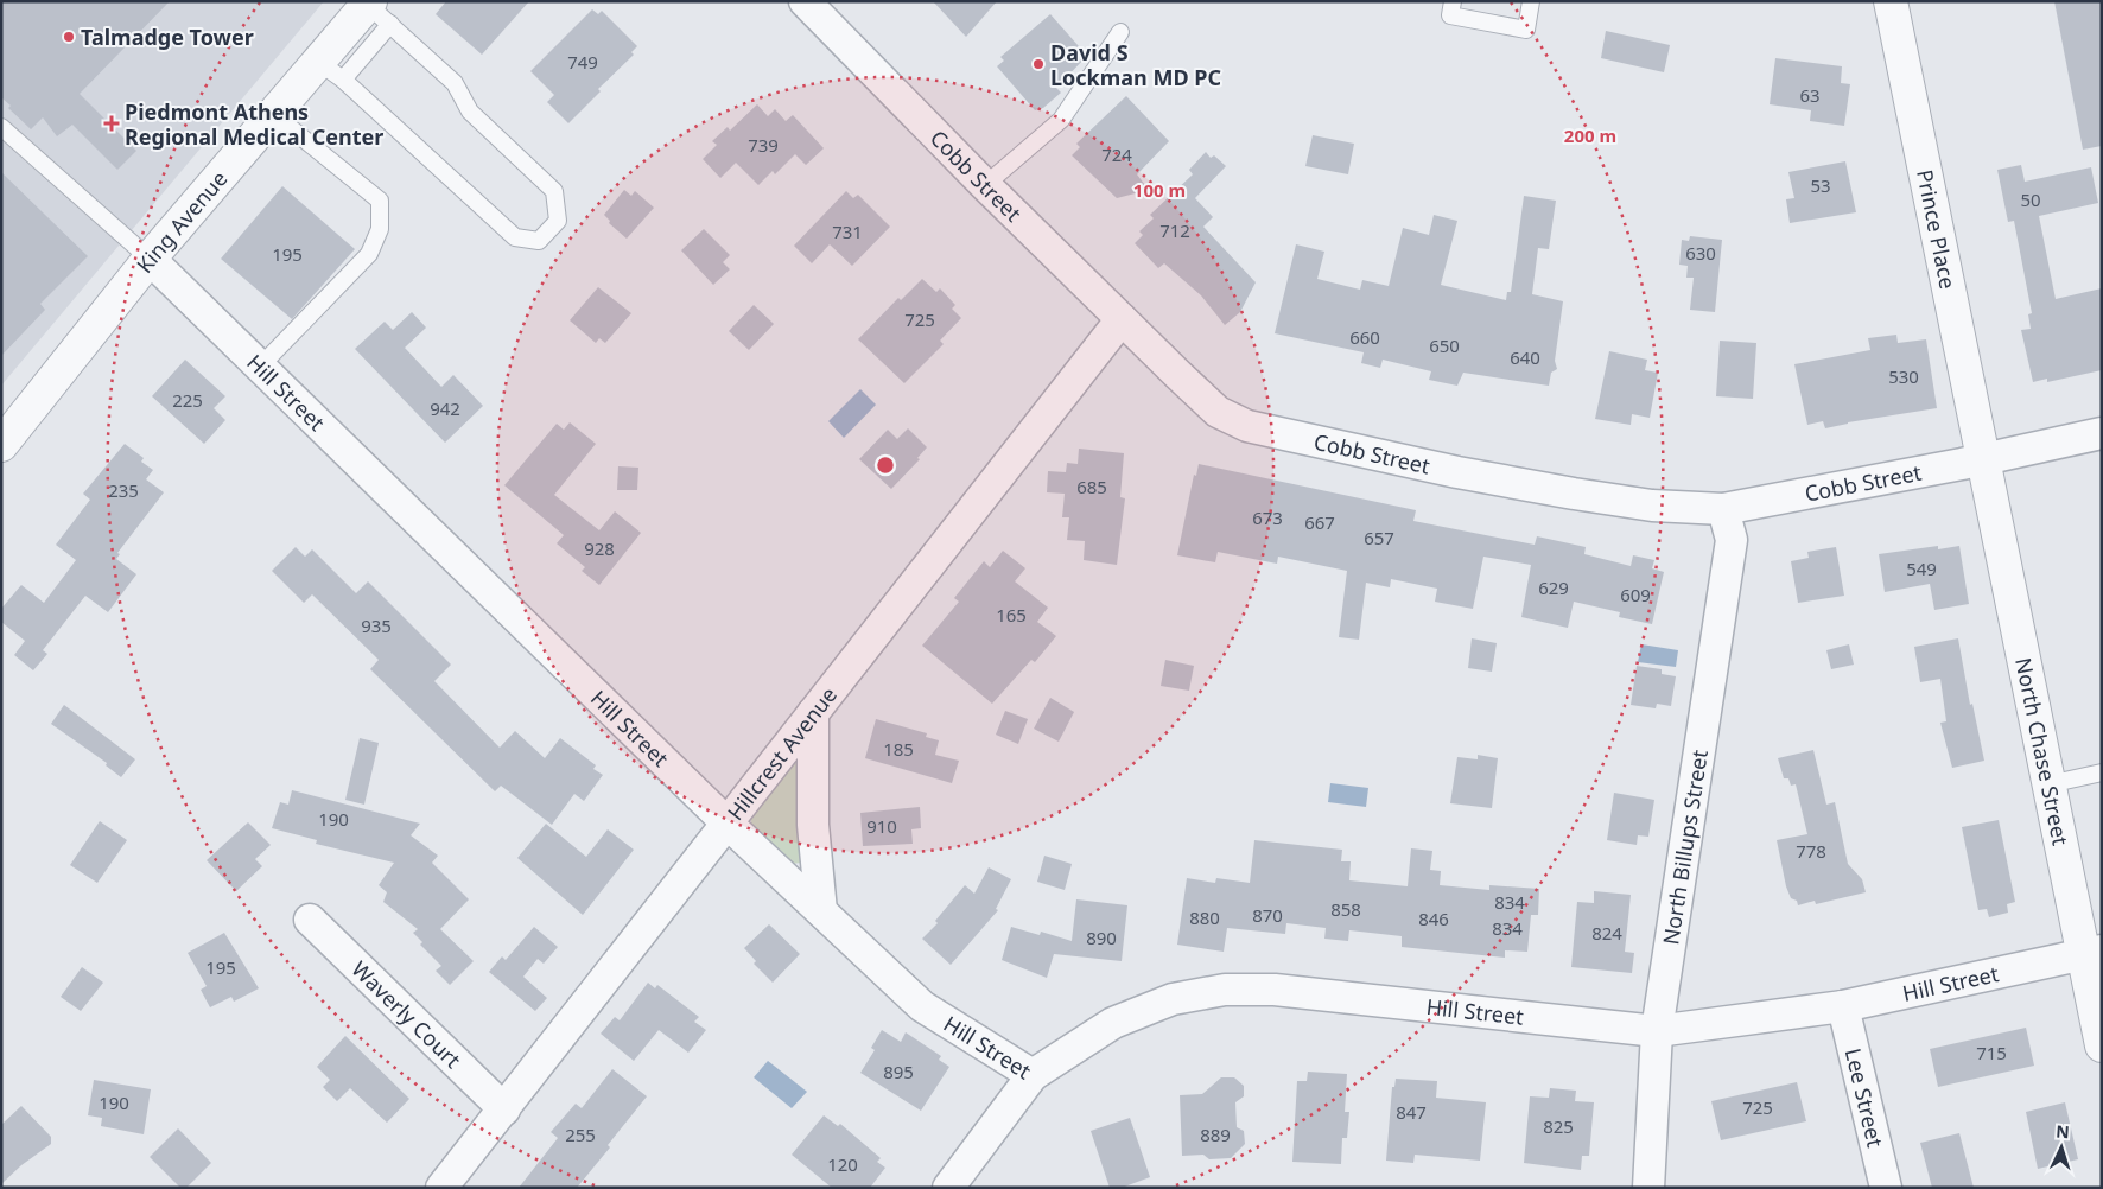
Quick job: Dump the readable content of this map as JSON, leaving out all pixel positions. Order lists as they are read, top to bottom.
{
  "streets": {
    "street": [
      "Cobb Street",
      "King Avenue",
      "Prince Place",
      "Hill Street",
      "North Chase Street",
      "Hillcrest Avenue",
      "North Billups Street",
      "Waverly Court",
      "Lee Street"
    ]
  },
  "crossings": [
    ["Cobb Street", "Prince Place"],
    ["Cobb Street", "North Chase Street"],
    ["Cobb Street", "Hillcrest Avenue"],
    ["Cobb Street", "North Billups Street"],
    ["King Avenue", "Hill Street"],
    ["Prince Place", "North Chase Street"],
    ["Hill Street", "North Chase Street"],
    ["Hill Street", "Hillcrest Avenue"],
    ["Hill Street", "North Billups Street"],
    ["Hill Street", "Lee Street"],
    ["Hillcrest Avenue", "Waverly Court"]
  ],
  "places": {
    "other": ["Talmadge Tower", "David S Lockman MD PC"],
    "health": ["Piedmont Athens Regional Medical Center"]
  },
  "house_numbers": [
    "749",
    "63",
    "739",
    "724",
    "53",
    "50",
    "712",
    "731",
    "630",
    "195",
    "725",
    "660",
    "650",
    "640",
    "530",
    "225",
    "942",
    "685",
    "235",
    "673",
    "667",
    "657",
    "928",
    "549",
    "629",
    "609",
    "165",
    "935",
    "185",
    "190",
    "910",
    "778",
    "834",
    "858",
    "870",
    "880",
    "846",
    "834",
    "824",
    "890",
    "195",
    "715",
    "895",
    "190",
    "725",
    "847",
    "825",
    "255",
    "889",
    "120"
  ],
  "north": "top",
  "rings": ["200 m", "100 m"]
}
